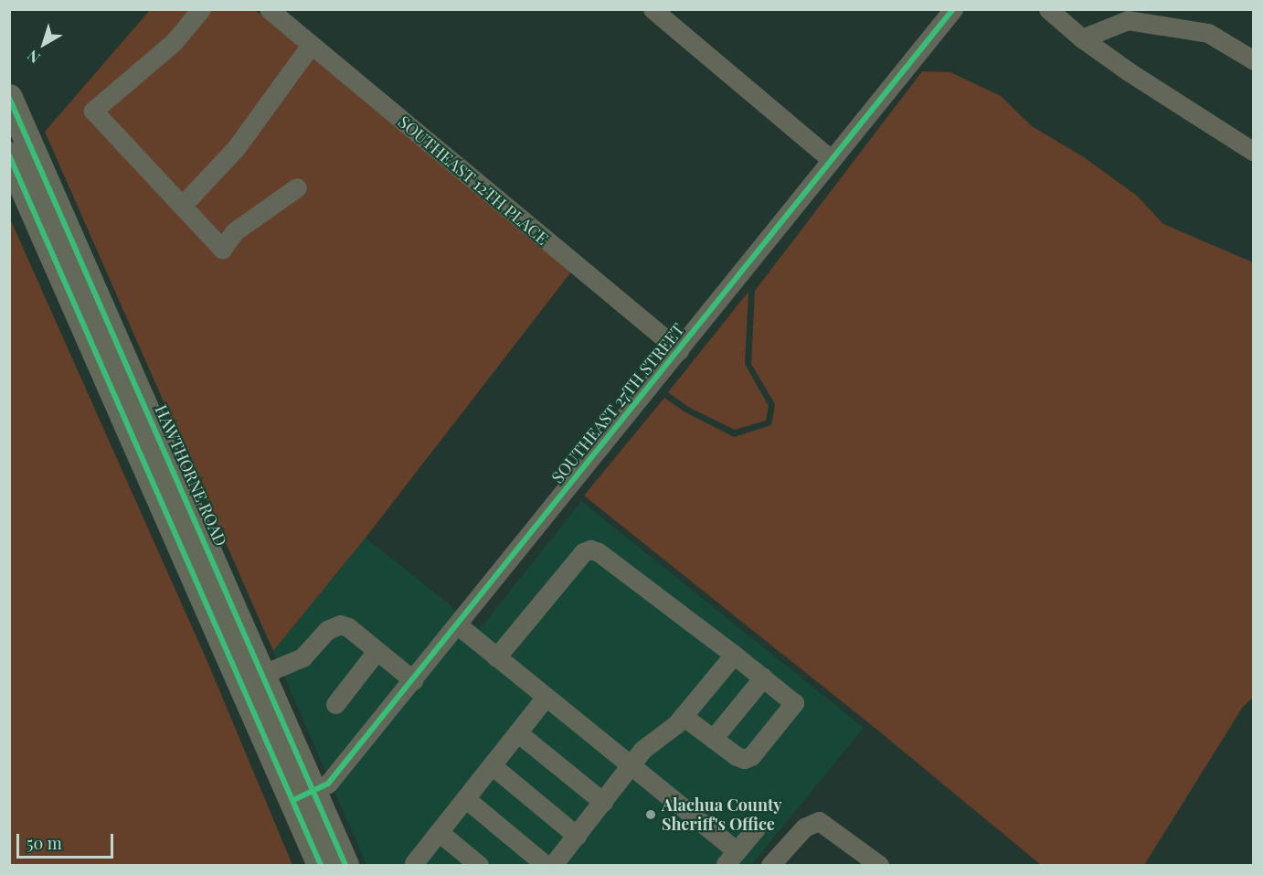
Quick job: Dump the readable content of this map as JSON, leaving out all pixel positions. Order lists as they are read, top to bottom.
{
  "streets": {
    "highway": ["HAWTHORNE ROAD"],
    "street": ["SOUTHEAST 12TH PLACE", "SOUTHEAST 27TH STREET"]
  },
  "crossings": [
    ["SOUTHEAST 12TH PLACE", "SOUTHEAST 27TH STREET"],
    ["SOUTHEAST 27TH STREET", "HAWTHORNE ROAD"]
  ],
  "places": ["Alachua County Sheriff's Office"],
  "scale_bar": "50 m",
  "north": "bottom left"
}
